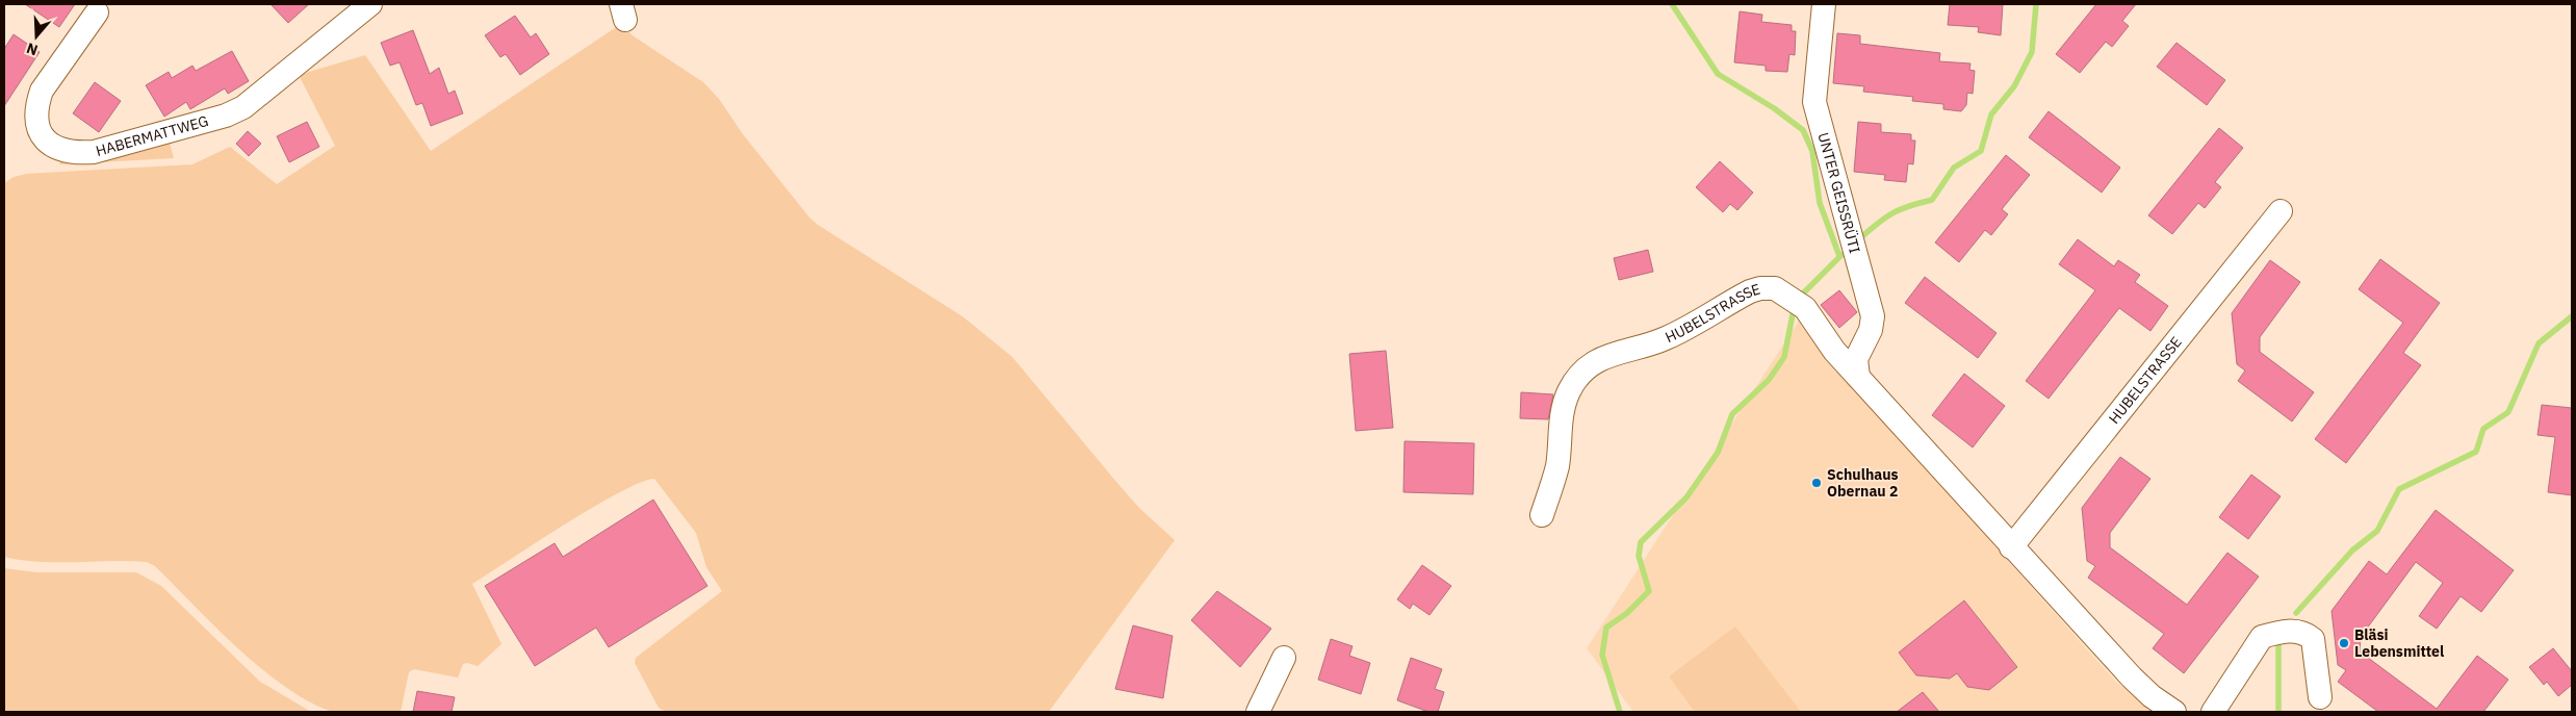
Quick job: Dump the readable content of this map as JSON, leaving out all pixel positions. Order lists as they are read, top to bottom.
{
  "streets": {
    "street": ["HABERMATTWEG", "UNTER GEISSRÜTI", "HUBELSTRASSE"]
  },
  "crossings": [
    ["UNTER GEISSRÜTI", "HUBELSTRASSE"]
  ],
  "places": ["Schulhaus Obernau 2", "Bläsi Lebensmittel"],
  "north": "bottom"
}
